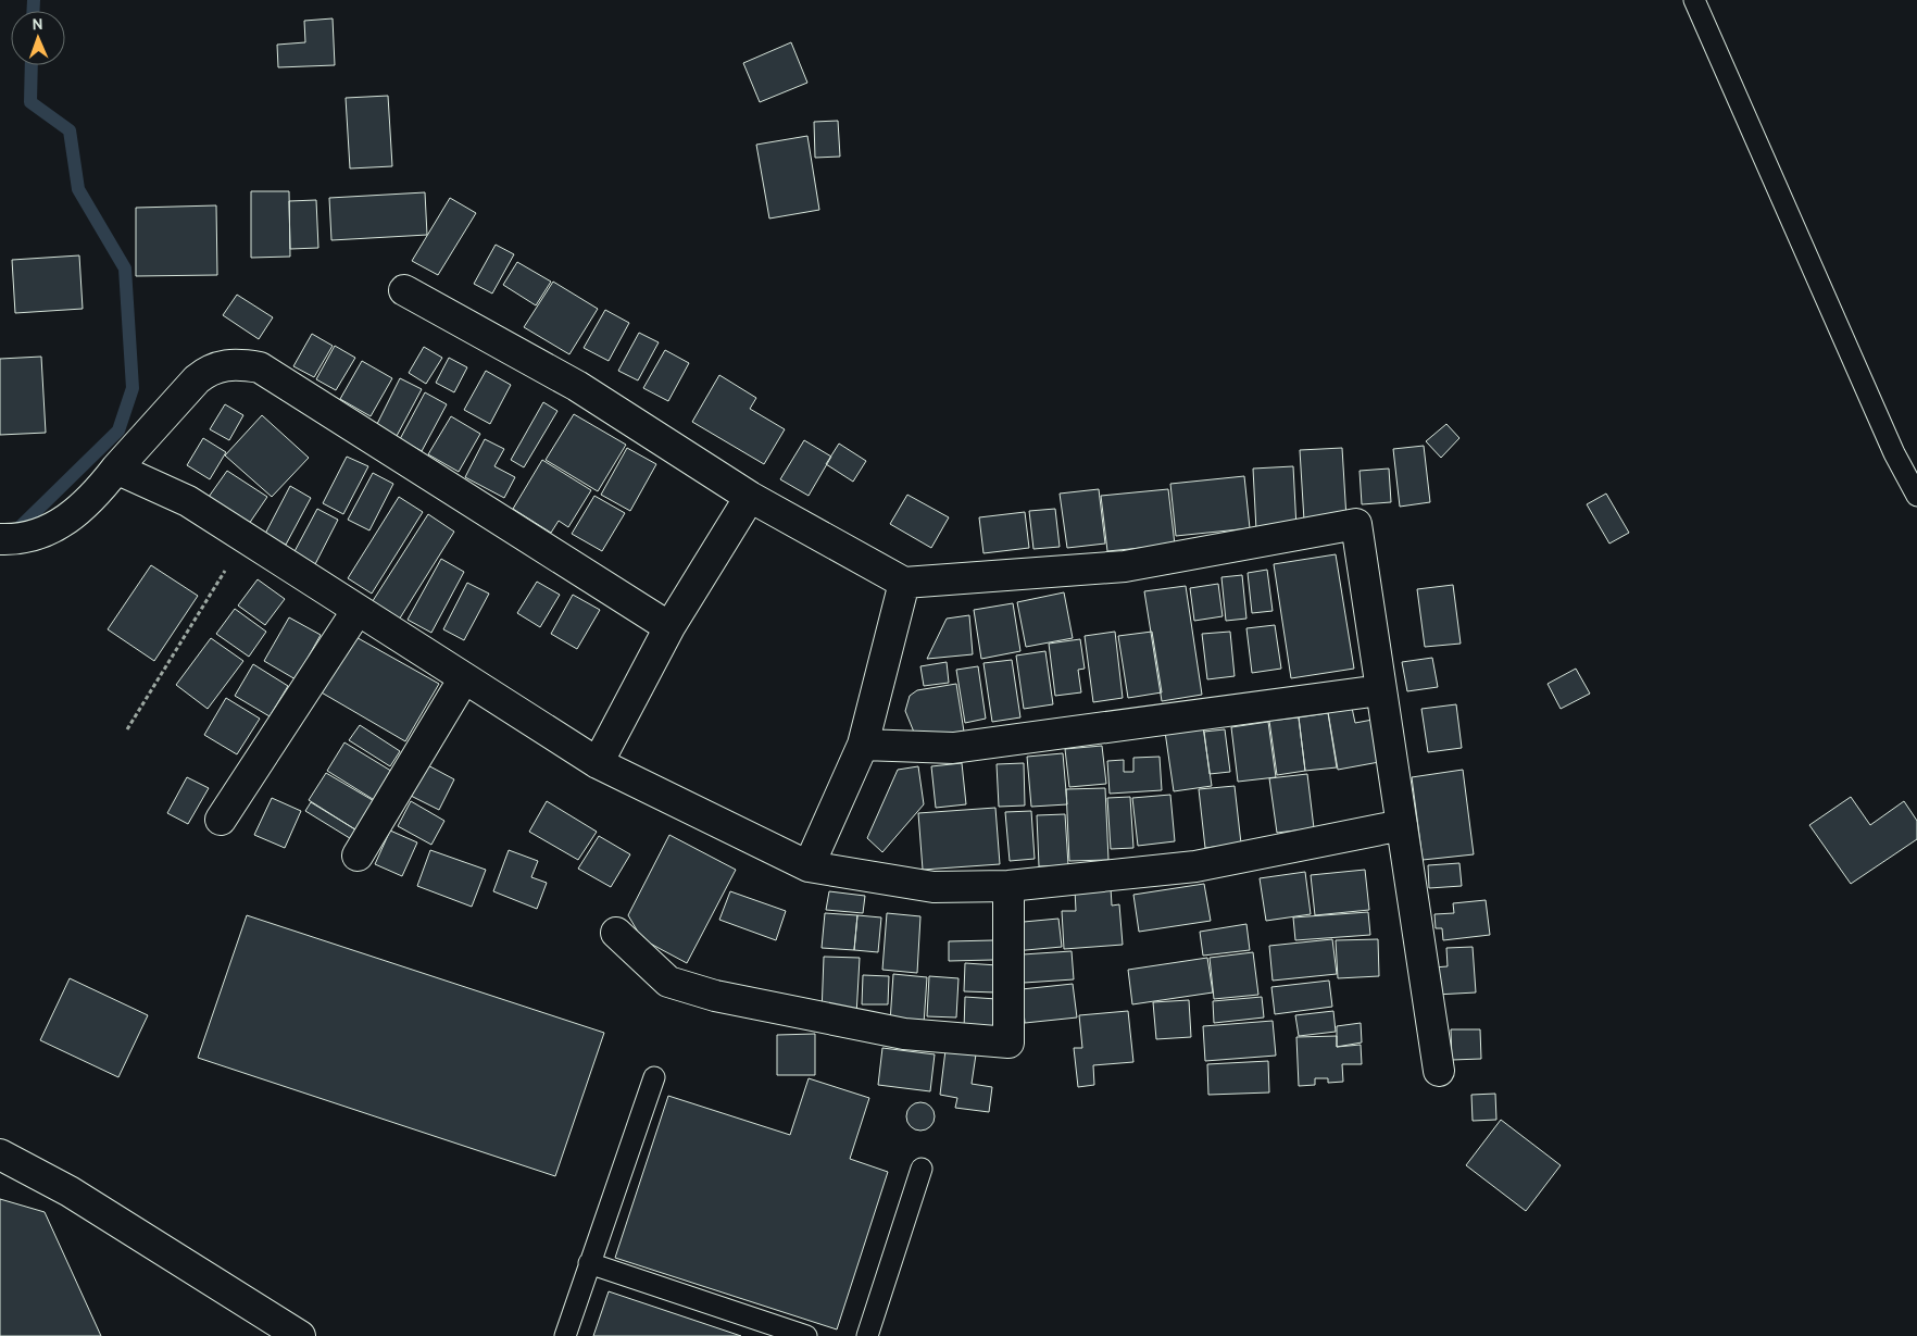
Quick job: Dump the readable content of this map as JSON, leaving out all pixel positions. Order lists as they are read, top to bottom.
{
  "north": "top"
}
